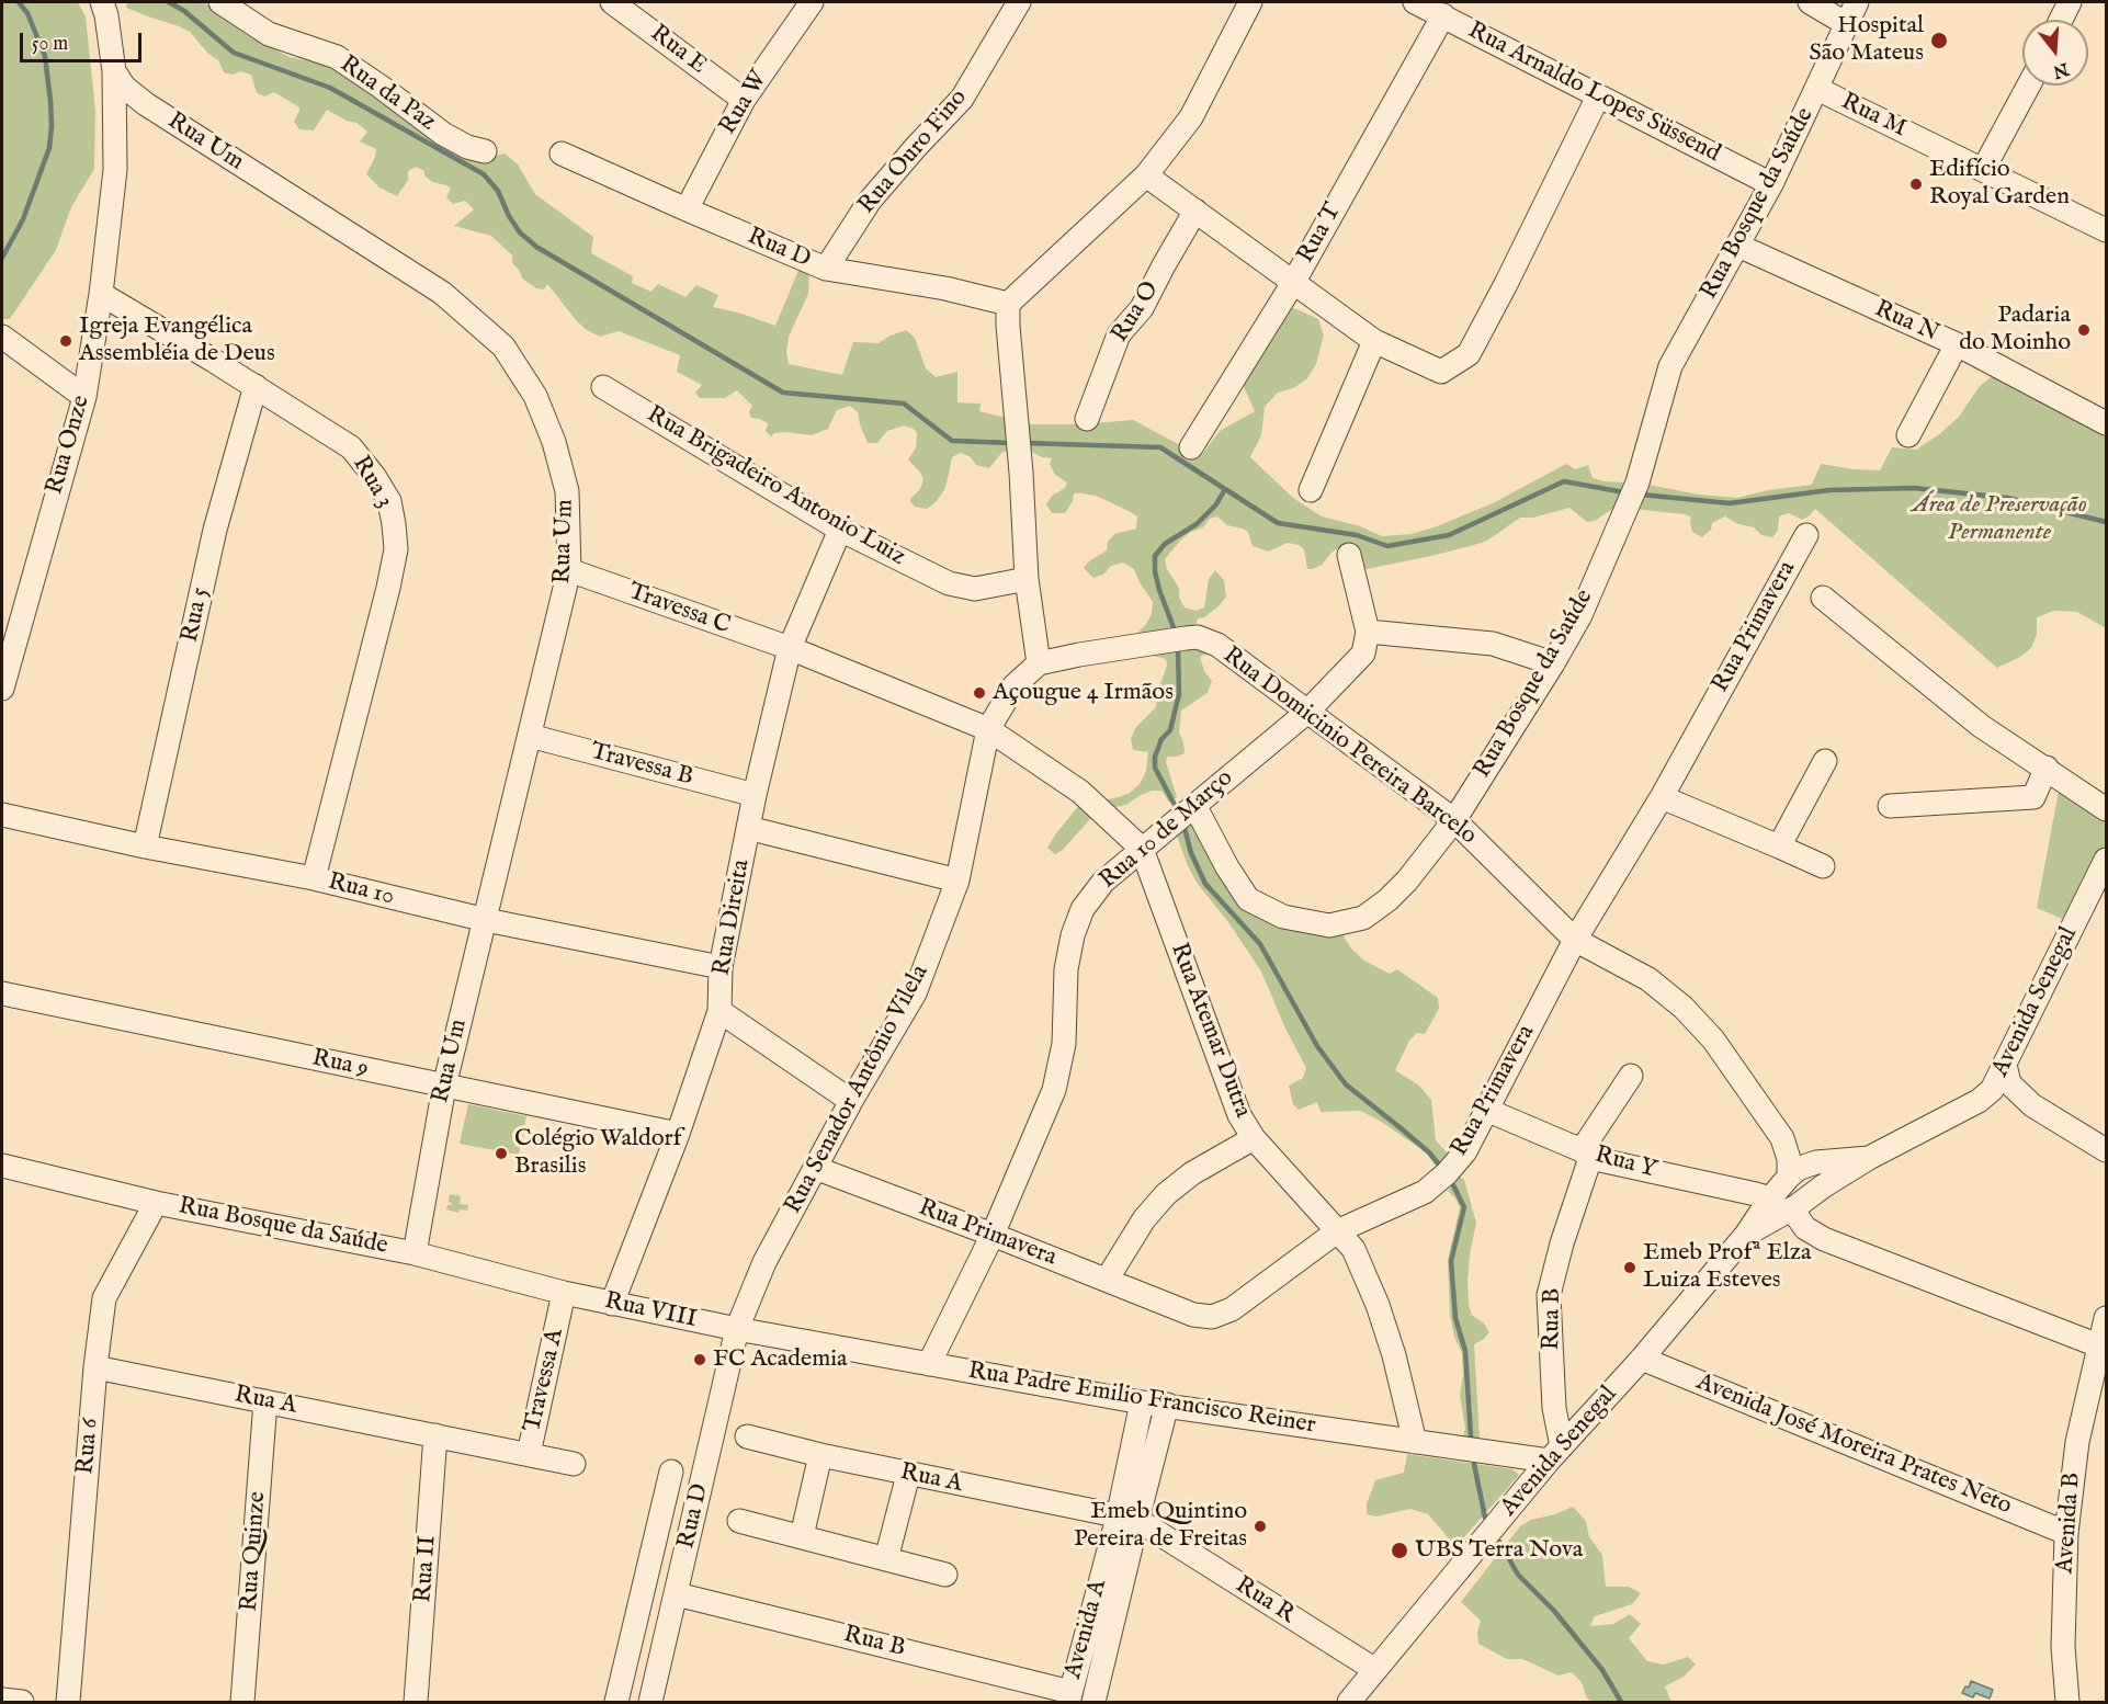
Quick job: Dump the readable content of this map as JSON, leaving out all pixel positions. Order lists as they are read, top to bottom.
{
  "streets": {
    "street": [
      "Rua E",
      "Rua Arnaldo Lopes Süssend",
      "Rua da Paz",
      "Rua W",
      "Rua M",
      "Rua Um",
      "Rua Ouro Fino",
      "Rua Bosque da Saúde",
      "Rua T",
      "Rua D",
      "Rua O",
      "Rua N",
      "Rua Onze",
      "Rua 3",
      "Rua Brigadeiro Antonio Luiz",
      "Travessa C",
      "Rua 5",
      "Rua Primavera",
      "Rua Domicinio Pereira Barcelo",
      "Travessa B",
      "Rua 10 de Março",
      "Rua 10",
      "Rua Direita",
      "Avenida Senegal",
      "Rua Atemar Dutra",
      "Rua 9",
      "Rua Senador Antônio Vilela",
      "Rua Y",
      "Rua VIII",
      "Rua B",
      "Travessa A",
      "Rua Padre Emilio Francisco Reiner",
      "Rua A",
      "Avenida José Moreira Prates Neto",
      "Rua 6",
      "Avenida B",
      "Rua Quinze",
      "Rua II",
      "Rua R",
      "Avenida A"
    ]
  },
  "crossings": [
    ["Rua E", "Rua W"],
    ["Rua Arnaldo Lopes Süssend", "Rua Bosque da Saúde"],
    ["Rua Arnaldo Lopes Süssend", "Rua T"],
    ["Rua W", "Rua D"],
    ["Rua M", "Rua Bosque da Saúde"],
    ["Rua Um", "Rua Bosque da Saúde"],
    ["Rua Um", "Rua Onze"],
    ["Rua Um", "Travessa C"],
    ["Rua Um", "Travessa B"],
    ["Rua Um", "Rua 10"],
    ["Rua Um", "Rua 9"],
    ["Rua Ouro Fino", "Rua D"],
    ["Rua Bosque da Saúde", "Rua N"],
    ["Rua Bosque da Saúde", "Rua Domicinio Pereira Barcelo"],
    ["Rua Bosque da Saúde", "Rua 10 de Março"],
    ["Rua Bosque da Saúde", "Rua VIII"],
    ["Rua Bosque da Saúde", "Travessa A"],
    ["Rua Bosque da Saúde", "Rua 6"],
    ["Rua D", "Rua Senador Antônio Vilela"],
    ["Rua D", "Rua VIII"],
    ["Rua D", "Rua B"],
    ["Rua D", "Rua Padre Emilio Francisco Reiner"],
    ["Rua Onze", "Rua 3"],
    ["Rua 3", "Rua 5"],
    ["Rua 3", "Rua 10"],
    ["Rua Brigadeiro Antonio Luiz", "Rua Direita"],
    ["Travessa C", "Rua Direita"],
    ["Travessa C", "Rua Atemar Dutra"],
    ["Travessa C", "Rua Senador Antônio Vilela"],
    ["Rua 5", "Rua 10"],
    ["Rua Primavera", "Rua Domicinio Pereira Barcelo"],
    ["Rua Primavera", "Rua 10 de Março"],
    ["Rua Primavera", "Rua Atemar Dutra"],
    ["Rua Primavera", "Rua Senador Antônio Vilela"],
    ["Rua Primavera", "Rua Y"],
    ["Rua Domicinio Pereira Barcelo", "Rua 10 de Março"],
    ["Rua Domicinio Pereira Barcelo", "Avenida Senegal"],
    ["Travessa B", "Rua Direita"],
    ["Rua 10 de Março", "Rua Atemar Dutra"],
    ["Rua 10 de Março", "Rua Padre Emilio Francisco Reiner"],
    ["Rua 10", "Rua Direita"],
    ["Rua Direita", "Rua 9"],
    ["Rua Direita", "Rua VIII"],
    ["Avenida Senegal", "Rua Y"],
    ["Avenida Senegal", "Rua B"],
    ["Avenida Senegal", "Rua Padre Emilio Francisco Reiner"],
    ["Avenida Senegal", "Avenida José Moreira Prates Neto"],
    ["Avenida Senegal", "Rua R"],
    ["Rua Atemar Dutra", "Rua Senador Antônio Vilela"],
    ["Rua Atemar Dutra", "Rua Padre Emilio Francisco Reiner"],
    ["Rua Senador Antônio Vilela", "Rua VIII"],
    ["Rua Senador Antônio Vilela", "Rua Padre Emilio Francisco Reiner"],
    ["Rua Y", "Rua B"],
    ["Rua VIII", "Travessa A"],
    ["Rua VIII", "Rua Padre Emilio Francisco Reiner"],
    ["Rua B", "Rua Padre Emilio Francisco Reiner"],
    ["Rua B", "Avenida A"],
    ["Travessa A", "Rua A"],
    ["Travessa A", "Rua II"],
    ["Rua Padre Emilio Francisco Reiner", "Avenida A"],
    ["Rua A", "Rua 6"],
    ["Rua A", "Rua Quinze"],
    ["Rua A", "Rua II"],
    ["Rua A", "Rua R"],
    ["Rua A", "Avenida A"],
    ["Avenida José Moreira Prates Neto", "Avenida B"],
    ["Rua R", "Avenida A"]
  ],
  "parks": ["Área de Preservação Permanente"],
  "places": [
    "Hospital São Mateus",
    "Edifício Royal Garden",
    "Padaria do Moinho",
    "Igreja Evangélica Assembléia de Deus",
    "Açougue 4 Irmãos",
    "Colégio Waldorf Brasilis",
    "Emeb Profª Elza Luiza Esteves",
    "FC Academia",
    "Emeb Quintino Pereira de Freitas",
    "UBS Terra Nova"
  ],
  "scale_bar": "50 m",
  "north": "bottom"
}
